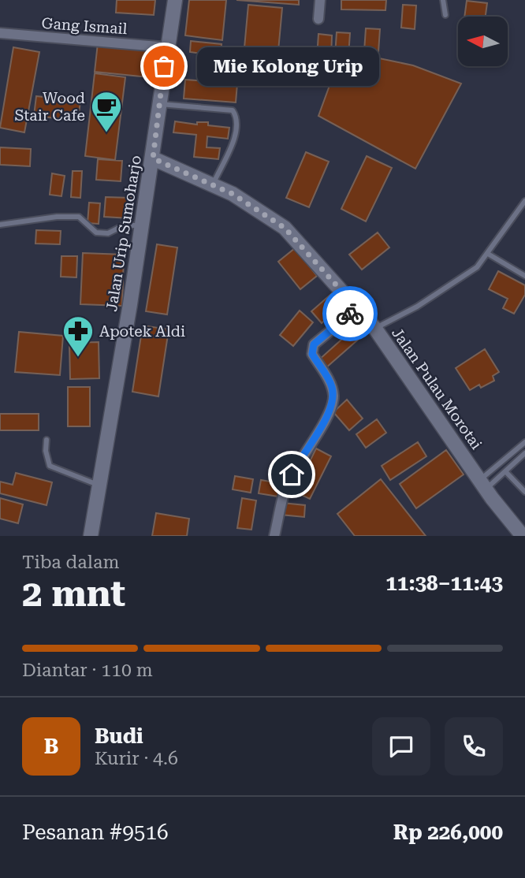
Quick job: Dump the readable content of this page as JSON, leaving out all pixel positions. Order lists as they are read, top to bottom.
{
  "streets": {
    "main road": ["Jalan Urip Sumoharjo", "Jalan Pulau Morotai"],
    "street": ["Gang Ismail"]
  },
  "crossings": [
    ["Gang Ismail", "Jalan Urip Sumoharjo"],
    ["Jalan Urip Sumoharjo", "Jalan Pulau Morotai"]
  ],
  "places": {
    "other": ["Mie Kolong Urip"],
    "cafe": ["Wood Stair Cafe"],
    "pharmacy": ["Apotek Aldi"]
  },
  "north": "left",
  "page": {
    "bubble": "Mie Kolong Urip",
    "heading": ["2 mnt", "Tiba dalam", "11:38–11:43"],
    "panel": [
      "Budi",
      "Kurir · 4.6",
      "Pesanan #9516",
      "Rp 226,000"
    ],
    "bar": "Diantar · 110 m",
    "round": "B"
  }
}
